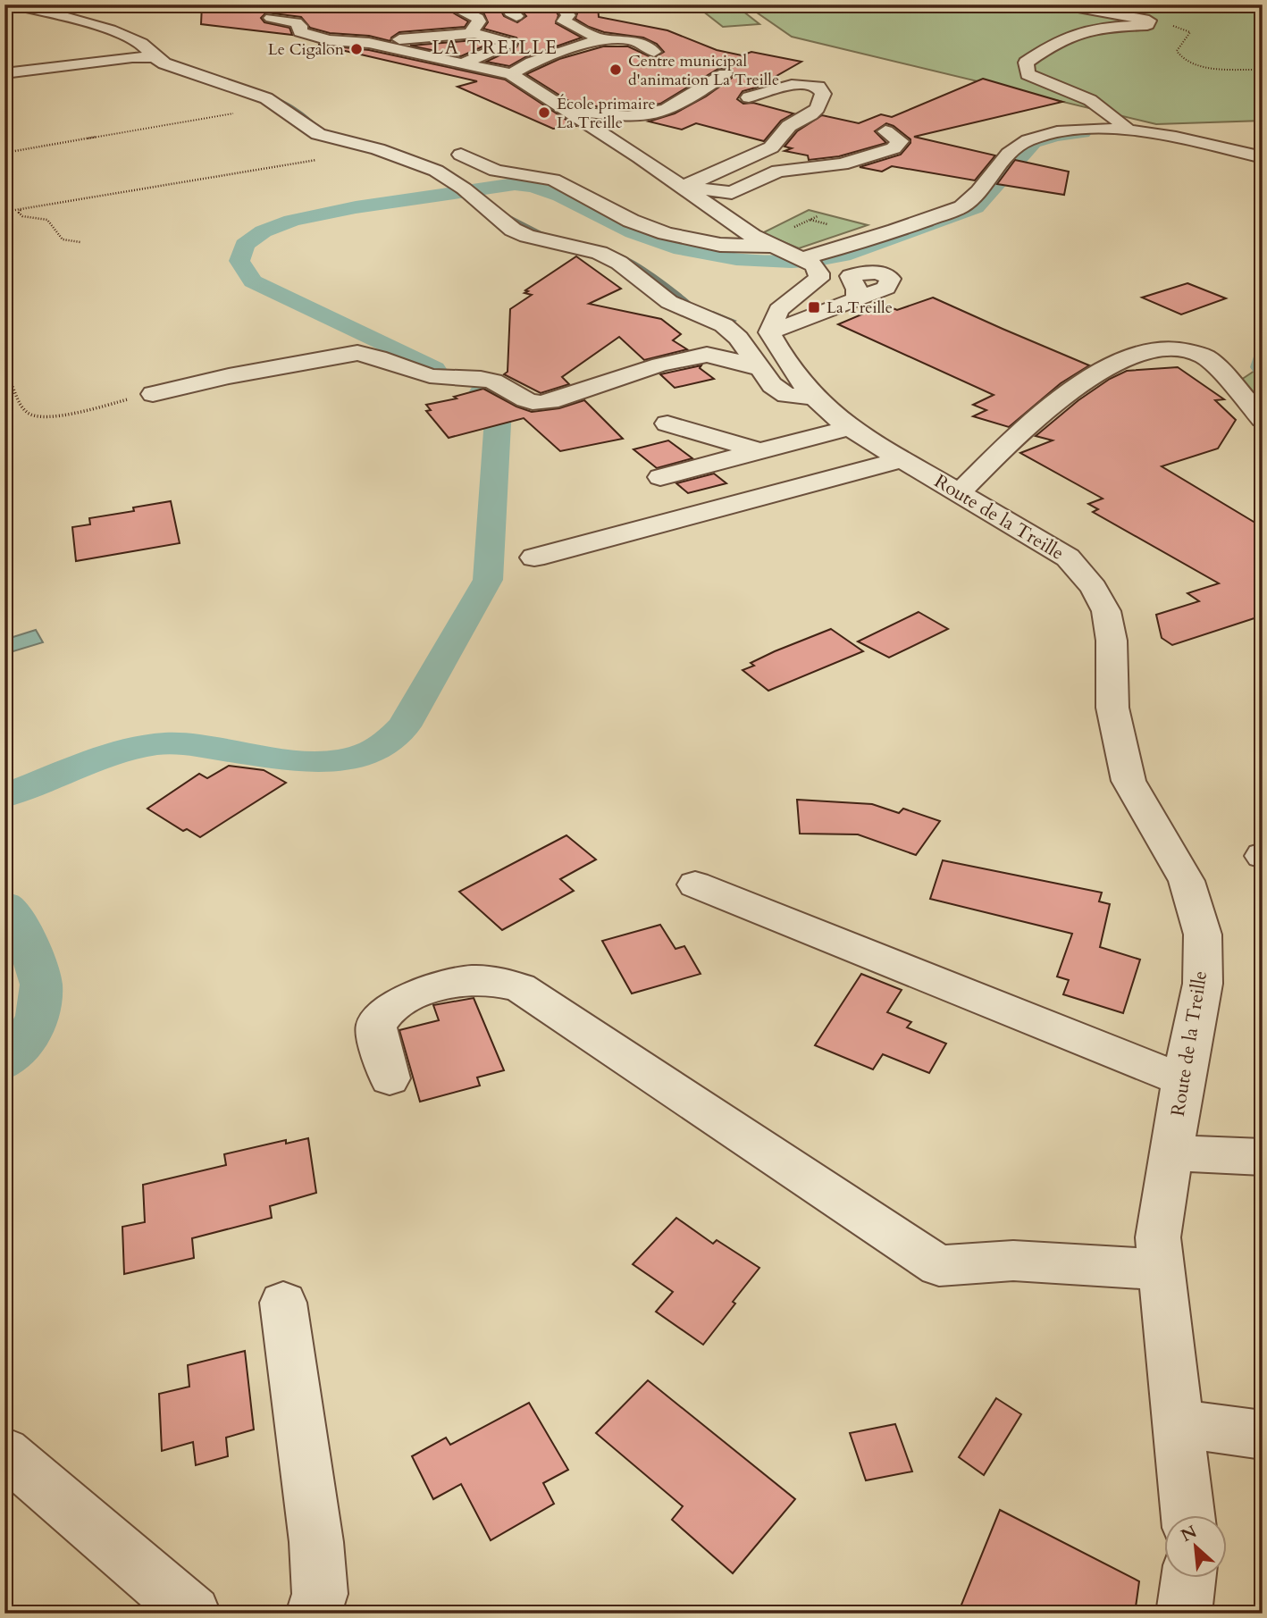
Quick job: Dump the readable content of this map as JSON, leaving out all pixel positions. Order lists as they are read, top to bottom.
{
  "streets": {
    "street": ["Route de la Treille"]
  },
  "districts": ["LA TREILLE"],
  "places": {
    "other": ["Le Cigalon", "Centre municipal d'animation La Treille", "École primaire La Treille"],
    "transit": ["La Treille"]
  },
  "north": "top left"
}
